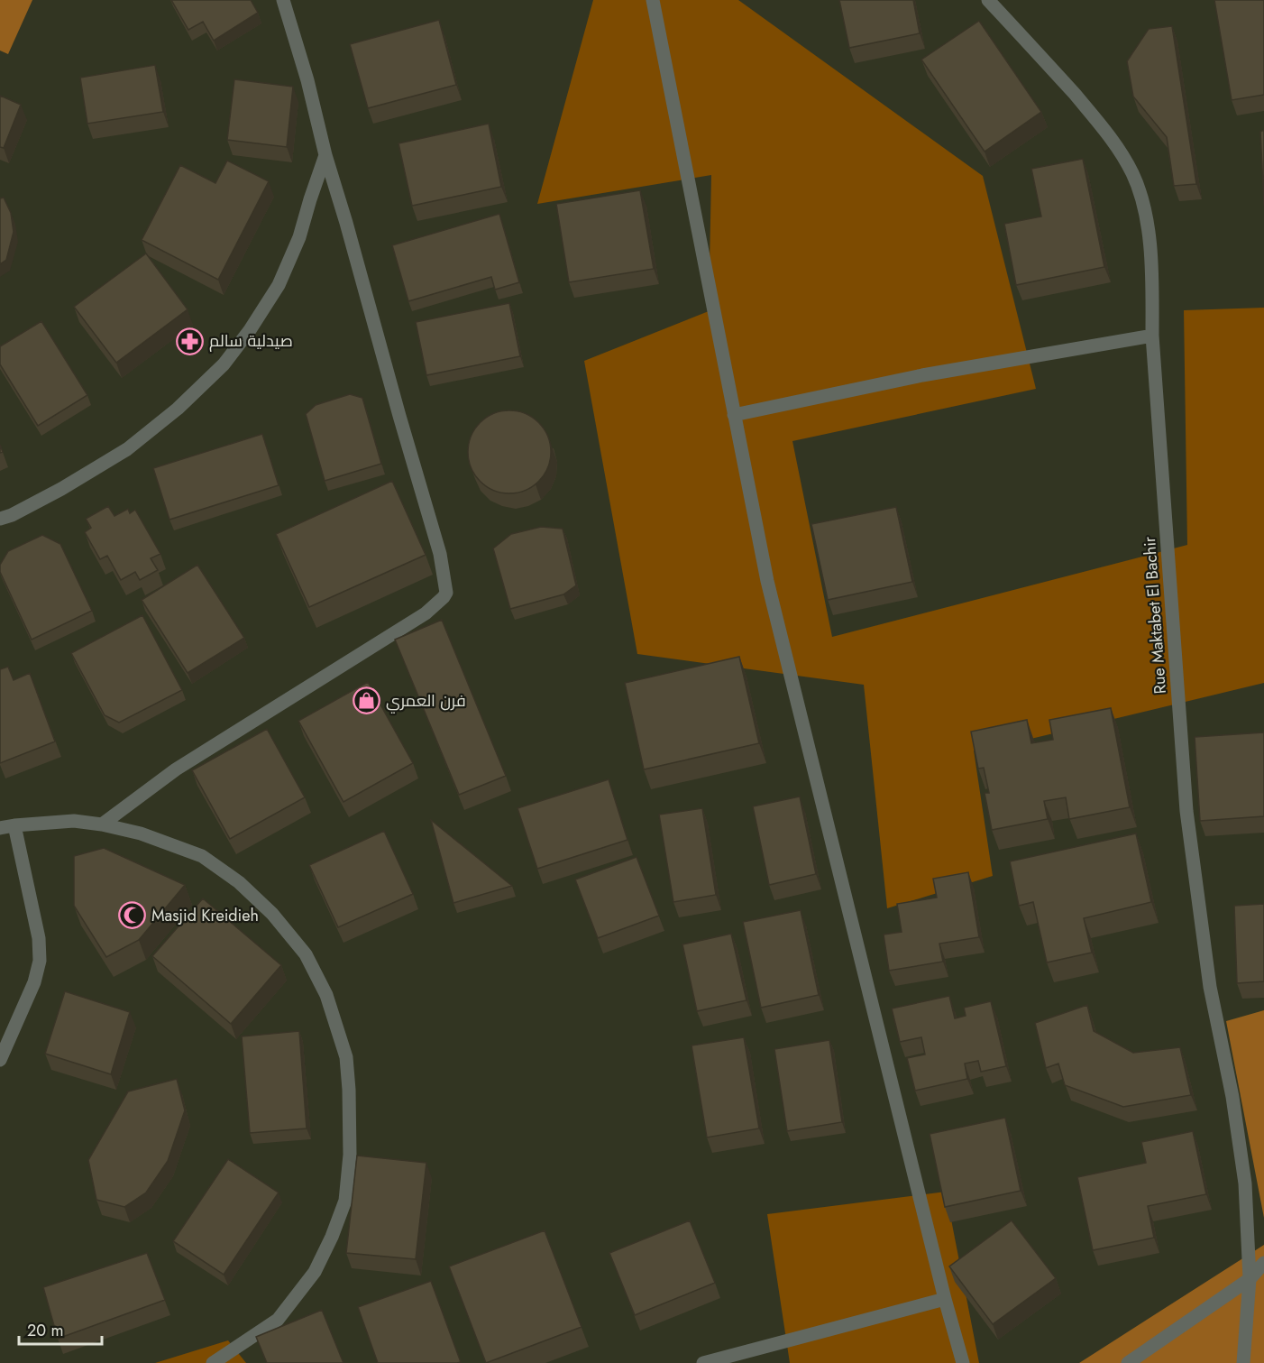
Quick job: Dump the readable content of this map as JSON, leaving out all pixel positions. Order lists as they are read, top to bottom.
{
  "streets": {
    "street": ["Rue Maktabet El Bachir"]
  },
  "places": {
    "pharmacy": ["صيدلية سالم"],
    "shop": ["فرن العمري"],
    "mosque": ["Masjid Kreidieh"]
  },
  "scale_bar": "20 m"
}
